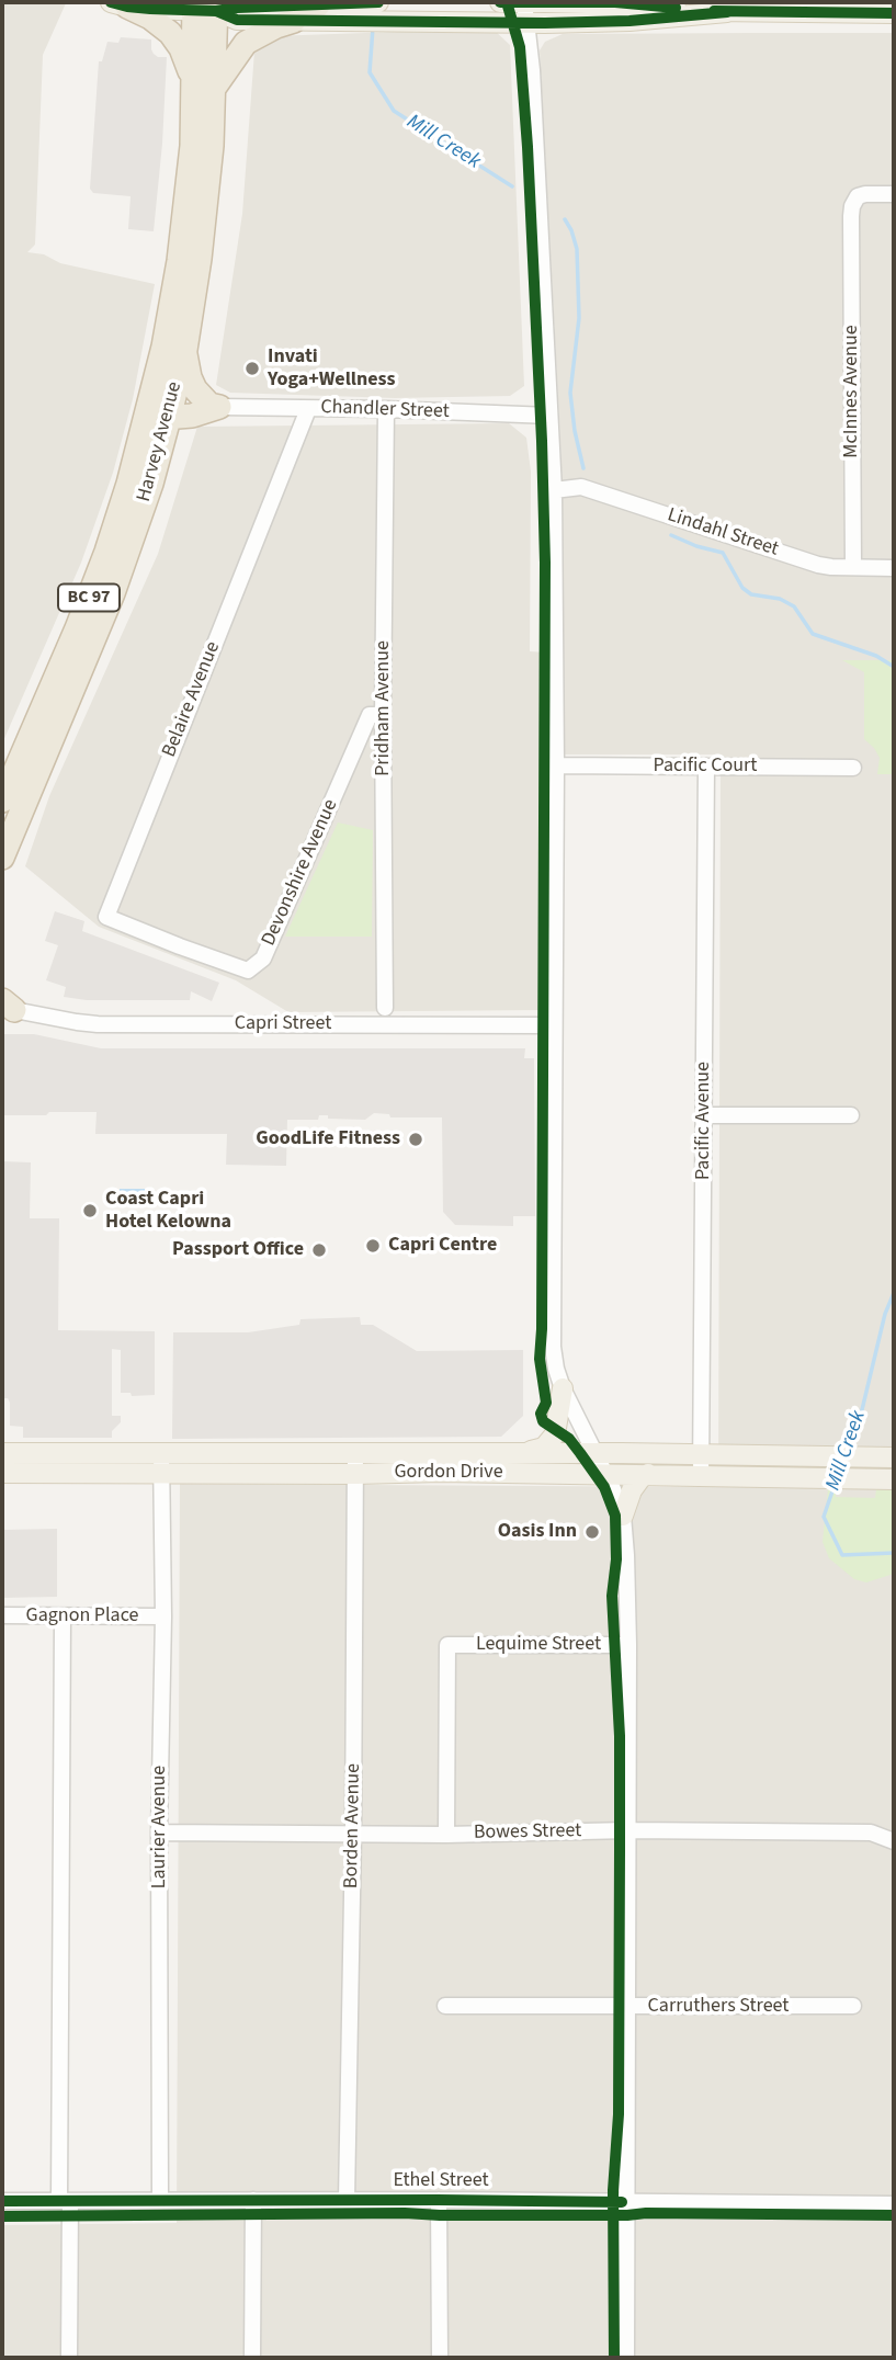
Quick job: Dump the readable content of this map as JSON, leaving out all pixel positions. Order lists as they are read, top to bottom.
{
  "streets": {
    "highway": ["Harvey Avenue", "BC 97"],
    "main road": ["Gordon Drive"],
    "street": [
      "McInnes Avenue",
      "Chandler Street",
      "Lindahl Street",
      "Belaire Avenue",
      "Pridham Avenue",
      "Pacific Court",
      "Devonshire Avenue",
      "Capri Street",
      "Pacific Avenue",
      "Gagnon Place",
      "Lequime Street",
      "Borden Avenue",
      "Laurier Avenue",
      "Bowes Street",
      "Carruthers Street",
      "Ethel Street"
    ]
  },
  "crossings": [
    ["McInnes Avenue", "Lindahl Street"],
    ["Chandler Street", "Belaire Avenue"],
    ["Chandler Street", "Pridham Avenue"],
    ["Belaire Avenue", "Devonshire Avenue"],
    ["Pridham Avenue", "Devonshire Avenue"],
    ["Pacific Court", "Pacific Avenue"],
    ["Pacific Avenue", "Gordon Drive"],
    ["Gordon Drive", "Borden Avenue"],
    ["Gordon Drive", "Laurier Avenue"],
    ["Gagnon Place", "Laurier Avenue"],
    ["Lequime Street", "Bowes Street"],
    ["Borden Avenue", "Bowes Street"],
    ["Borden Avenue", "Ethel Street"],
    ["Laurier Avenue", "Bowes Street"],
    ["Laurier Avenue", "Ethel Street"]
  ],
  "water": ["Mill Creek"],
  "places": [
    "Invati Yoga+Wellness",
    "GoodLife Fitness",
    "Coast Capri Hotel Kelowna",
    "Capri Centre",
    "Passport Office",
    "Oasis Inn"
  ]
}
